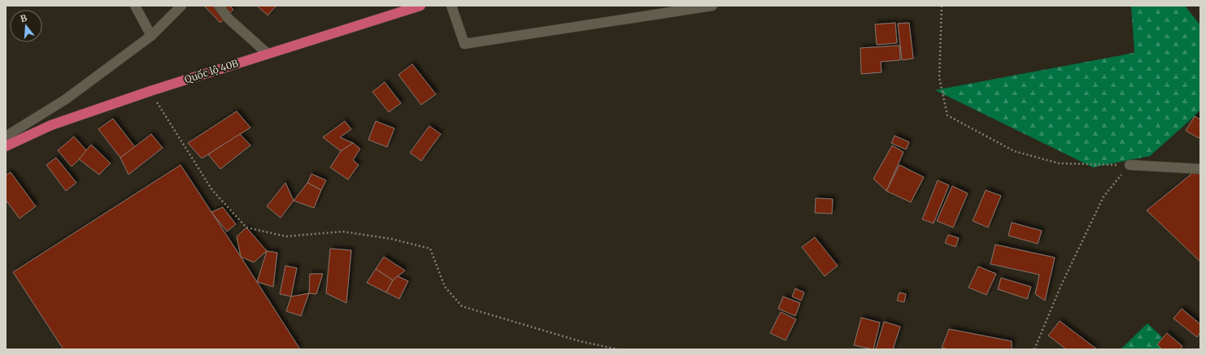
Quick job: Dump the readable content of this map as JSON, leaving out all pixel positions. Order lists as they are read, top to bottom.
{
  "streets": {
    "highway": ["Quốc lộ 40B"]
  },
  "north": "top"
}
